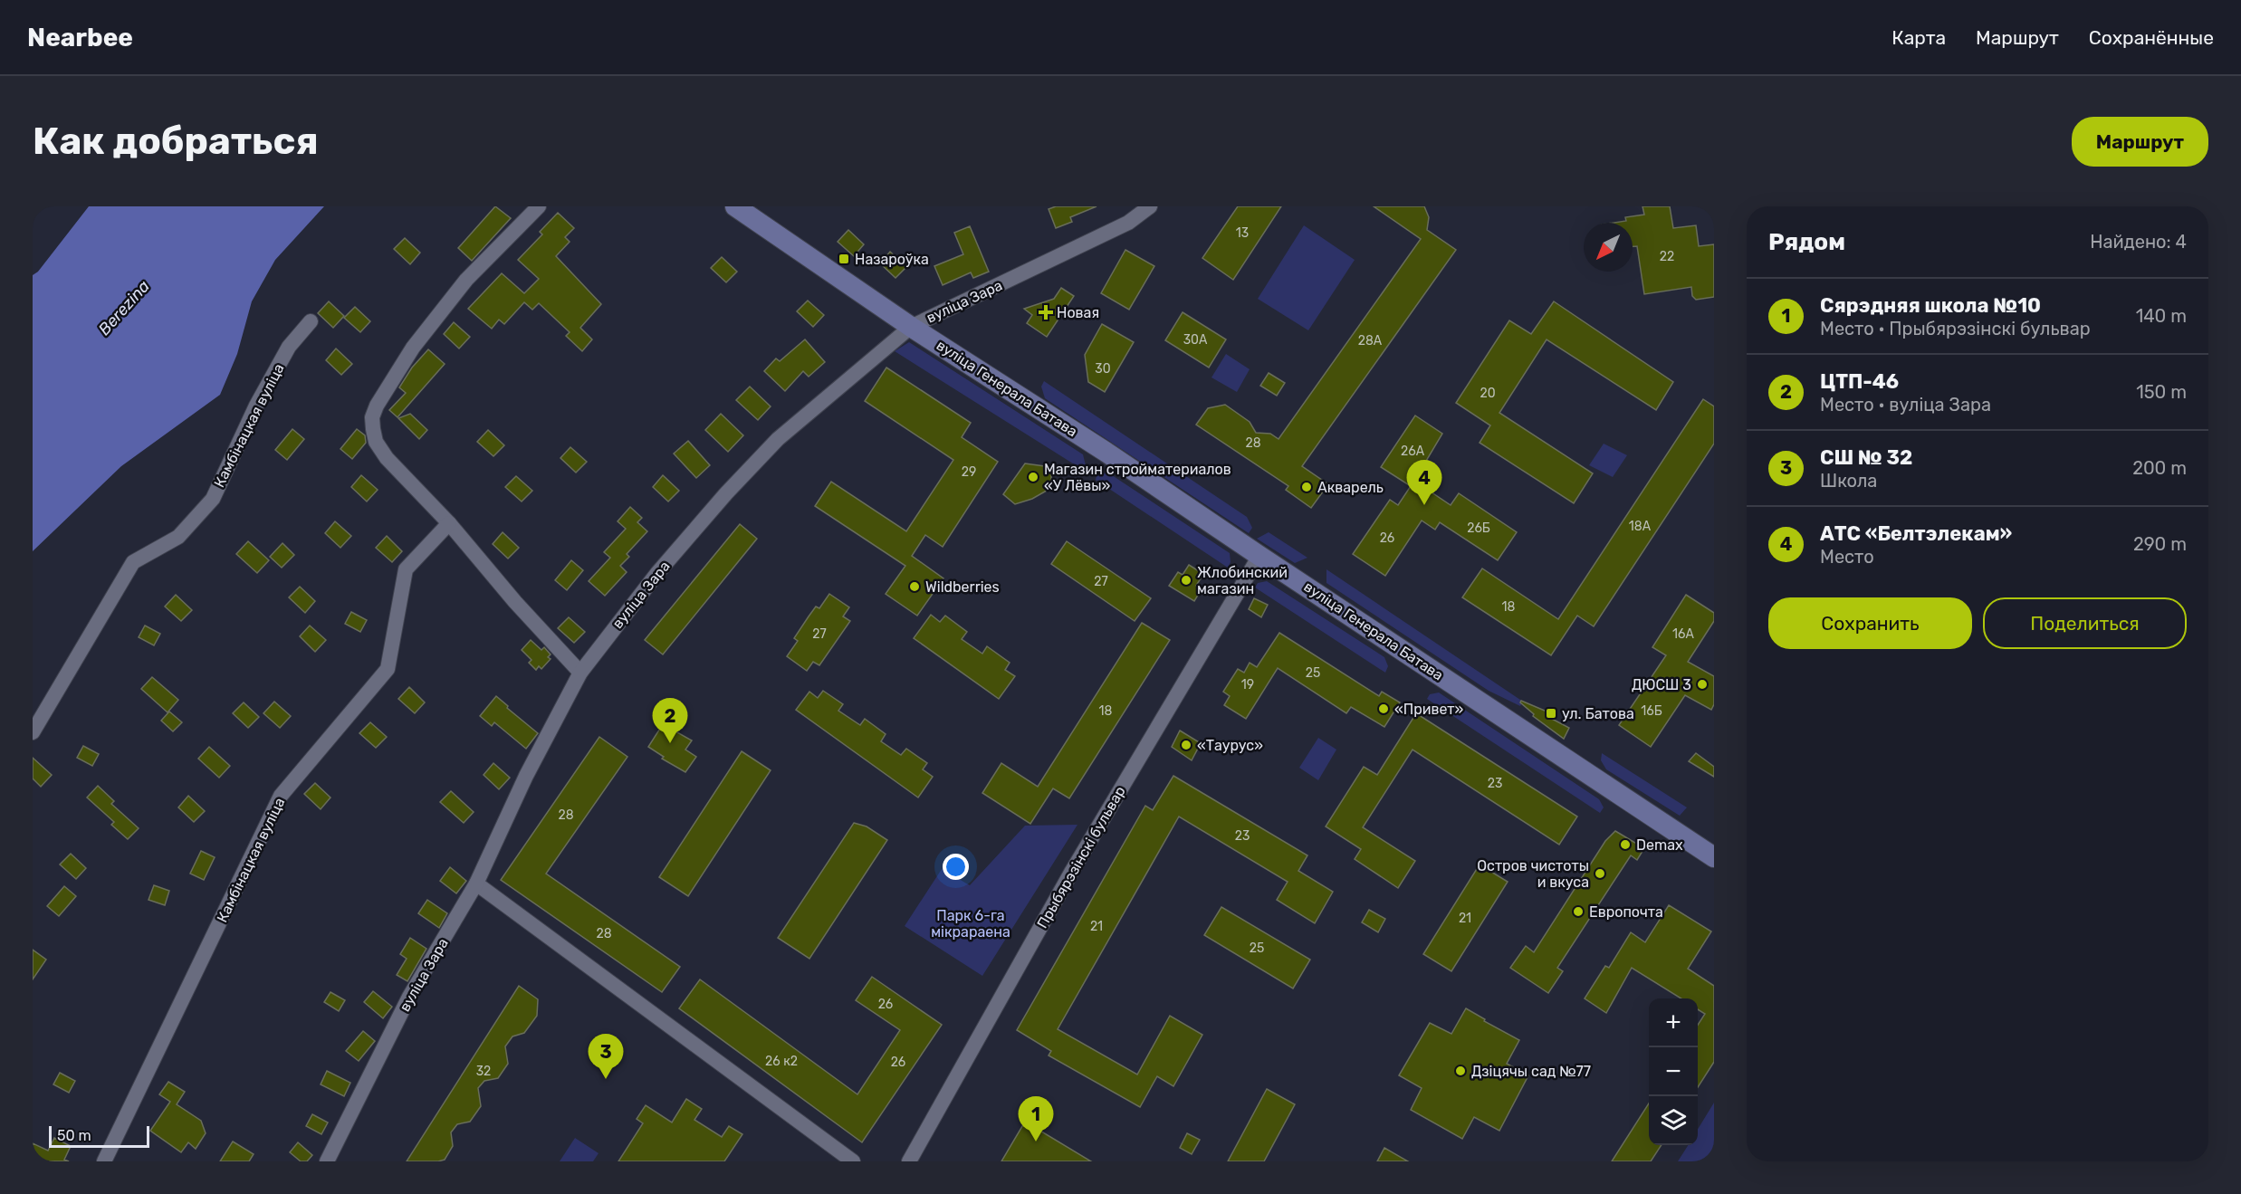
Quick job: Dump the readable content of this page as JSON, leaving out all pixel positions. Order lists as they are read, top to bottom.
{
  "streets": {
    "street": [
      "вуліца Зара",
      "вуліца Генерала Батава",
      "Камбінацкая вуліца",
      "Прыбярэзінскі бульвар"
    ]
  },
  "crossings": [
    ["вуліца Зара", "вуліца Генерала Батава"],
    ["вуліца Генерала Батава", "Прыбярэзінскі бульвар"]
  ],
  "water": ["Berezina"],
  "parks": ["Парк 6-га мікрараена"],
  "places": {
    "transit": ["Назароўка", "ул. Батова"],
    "health": ["Новая"],
    "other": [
      "Магазин стройматериалов «У Лёвы»",
      "Акварель",
      "Жлобинский магазин",
      "Wildberries",
      "ДЮСШ 3",
      "«Привет»",
      "«Таурус»",
      "Demax",
      "Остров чистоты и вкуса",
      "Европочта",
      "Дзіцячы сад №77"
    ]
  },
  "house_numbers": [
    "13",
    "22",
    "30А",
    "28А",
    "30",
    "20",
    "28",
    "26А",
    "29",
    "18А",
    "26Б",
    "26",
    "27",
    "18",
    "27",
    "16А",
    "25",
    "19",
    "18",
    "16Б",
    "23",
    "28",
    "23",
    "21",
    "21",
    "28",
    "25",
    "26",
    "26 к2",
    "26",
    "32"
  ],
  "scale_bar": "50 m",
  "north": "bottom left",
  "page": {
    "header": "Nearbee",
    "nav": ["Карта", "Маршрут", "Сохранённые"],
    "buttons": [
      "Маршрут",
      ["Сохранить", "Поделиться"]
    ],
    "title": "Как добраться",
    "heading": ["Рядом", "Найдено: 4"],
    "list": [
      {
        "mark": "1",
        "name": "Сярэдняя школа №10",
        "note": "Место · Прыбярэзінскі бульвар",
        "value": "140 m"
      },
      {
        "mark": "2",
        "name": "ЦТП-46",
        "note": "Место · вуліца Зара",
        "value": "150 m"
      },
      {
        "mark": "3",
        "name": "СШ № 32",
        "note": "Школа",
        "value": "200 m"
      },
      {
        "mark": "4",
        "name": "АТС «Белтэлекам»",
        "note": "Место",
        "value": "290 m"
      }
    ],
    "pins": [
      "4",
      "2",
      "3",
      "1"
    ],
    "map_buttons": ["+", "−"],
    "scale": "50 m"
  }
}
